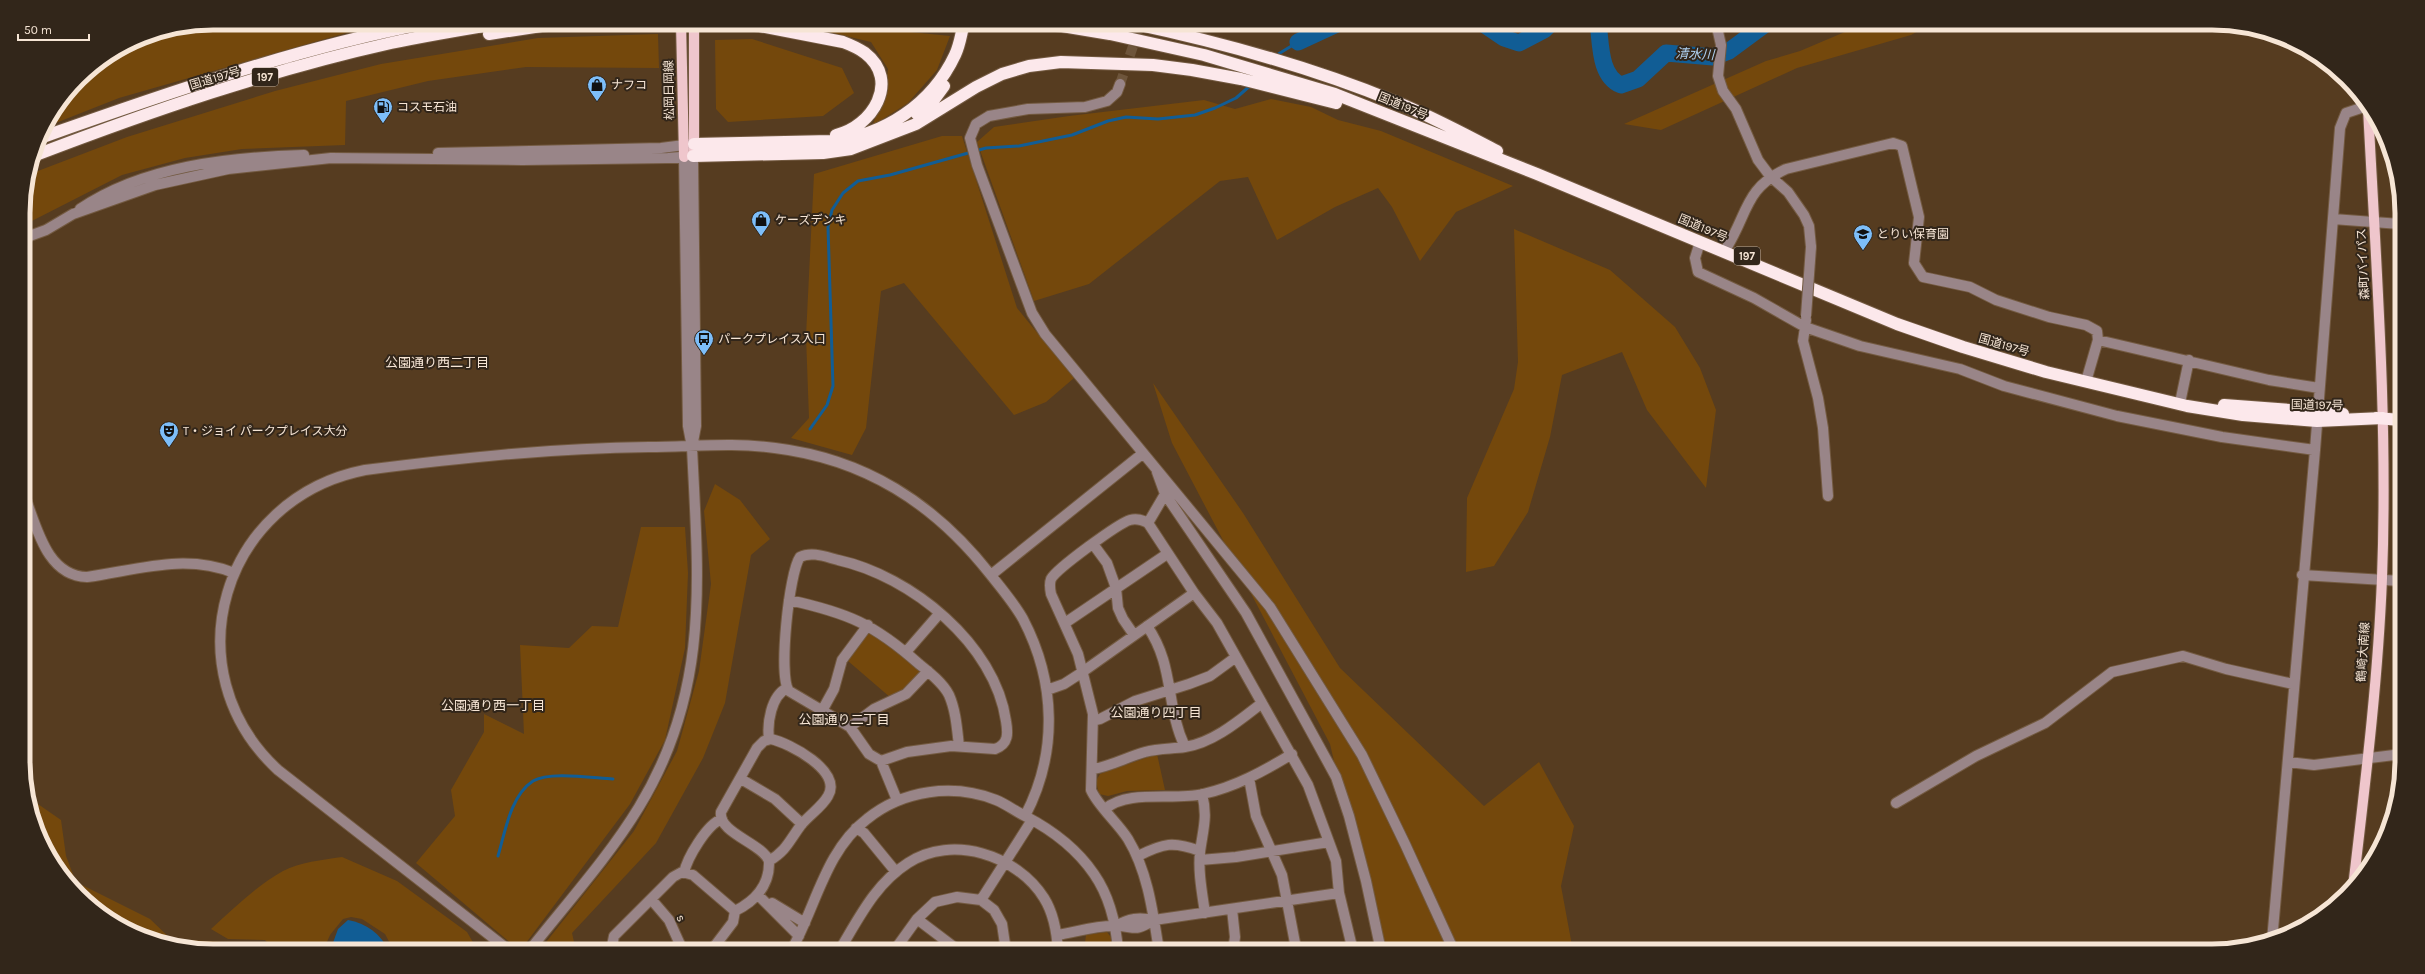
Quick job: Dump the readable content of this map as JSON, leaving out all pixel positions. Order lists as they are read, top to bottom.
{
  "streets": {
    "highway": ["197", "国道197号"],
    "main road": ["松岡日岡線", "森町バイパス", "鶴崎大南線"],
    "street": ["s"]
  },
  "crossings": [
    ["国道197号", "森町バイパス"],
    ["国道197号", "鶴崎大南線"],
    ["森町バイパス", "鶴崎大南線"]
  ],
  "districts": [
    "公園通り西二丁目",
    "公園通り西一丁目",
    "公園通り四丁目",
    "公園通り二丁目"
  ],
  "water": ["清水川"],
  "places": {
    "shop": ["ナフコ", "ケーズデンキ"],
    "fuel station": ["コスモ石油"],
    "school or university": ["とりい保育園"],
    "bus stop": ["パークプレイス入口"],
    "theatre": ["T・ジョイ パークプレイス大分"]
  },
  "scale_bar": "50 m"
}
